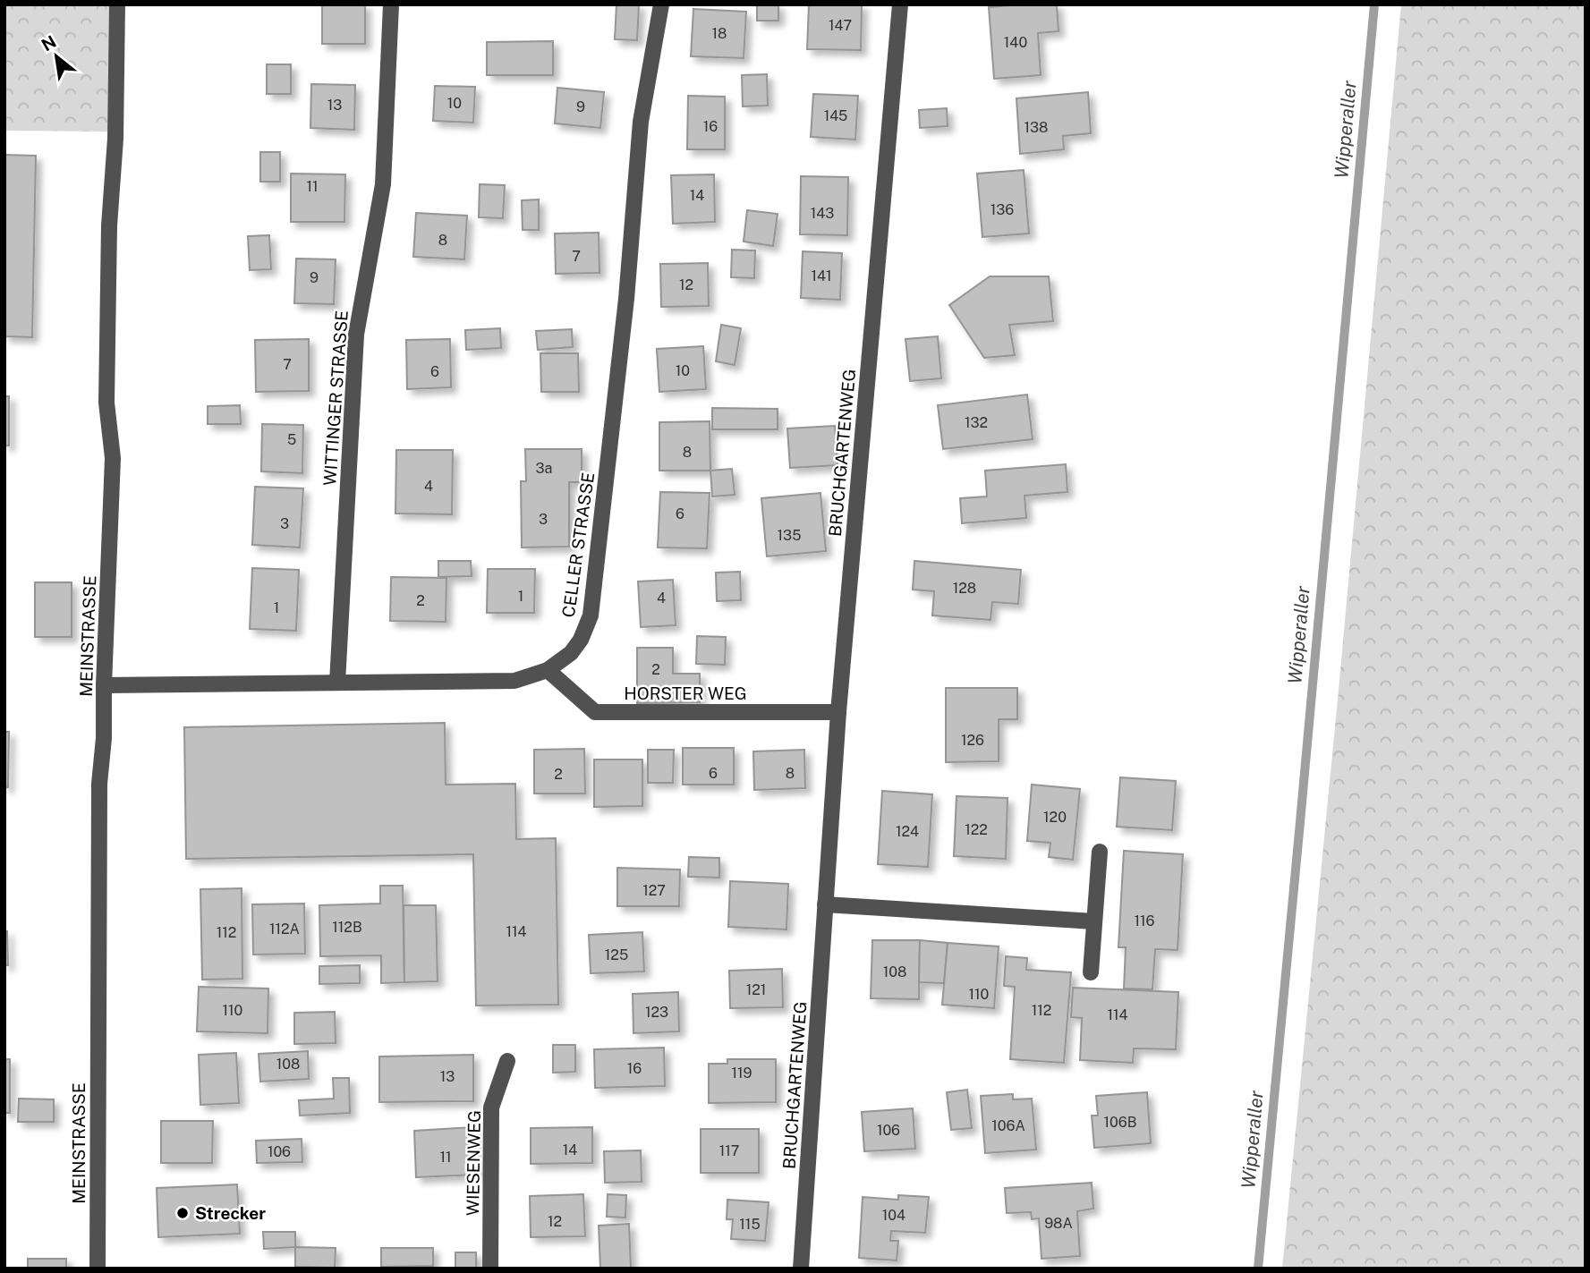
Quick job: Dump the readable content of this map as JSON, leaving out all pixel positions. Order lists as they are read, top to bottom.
{
  "streets": {
    "street": [
      "WITTINGER STRASSE",
      "BRUCHGARTENWEG",
      "CELLER STRASSE",
      "MEINSTRASSE",
      "HORSTER WEG",
      "WIESENWEG"
    ]
  },
  "crossings": [
    ["WITTINGER STRASSE", "CELLER STRASSE"],
    ["BRUCHGARTENWEG", "HORSTER WEG"],
    ["CELLER STRASSE", "MEINSTRASSE"],
    ["CELLER STRASSE", "HORSTER WEG"]
  ],
  "water": ["Wipperaller"],
  "places": ["Strecker"],
  "house_numbers": [
    "147",
    "18",
    "140",
    "10",
    "13",
    "9",
    "145",
    "16",
    "138",
    "11",
    "14",
    "136",
    "143",
    "8",
    "7",
    "141",
    "9",
    "12",
    "7",
    "10",
    "6",
    "132",
    "5",
    "8",
    "3a",
    "4",
    "6",
    "3",
    "3",
    "135",
    "128",
    "1",
    "4",
    "2",
    "1",
    "2",
    "126",
    "6",
    "8",
    "2",
    "120",
    "122",
    "124",
    "127",
    "116",
    "112B",
    "112A",
    "114",
    "112",
    "125",
    "108",
    "121",
    "110",
    "110",
    "112",
    "123",
    "114",
    "108",
    "16",
    "119",
    "13",
    "106B",
    "106A",
    "106",
    "14",
    "117",
    "106",
    "11",
    "104",
    "12",
    "98A",
    "115"
  ],
  "north": "top left"
}
